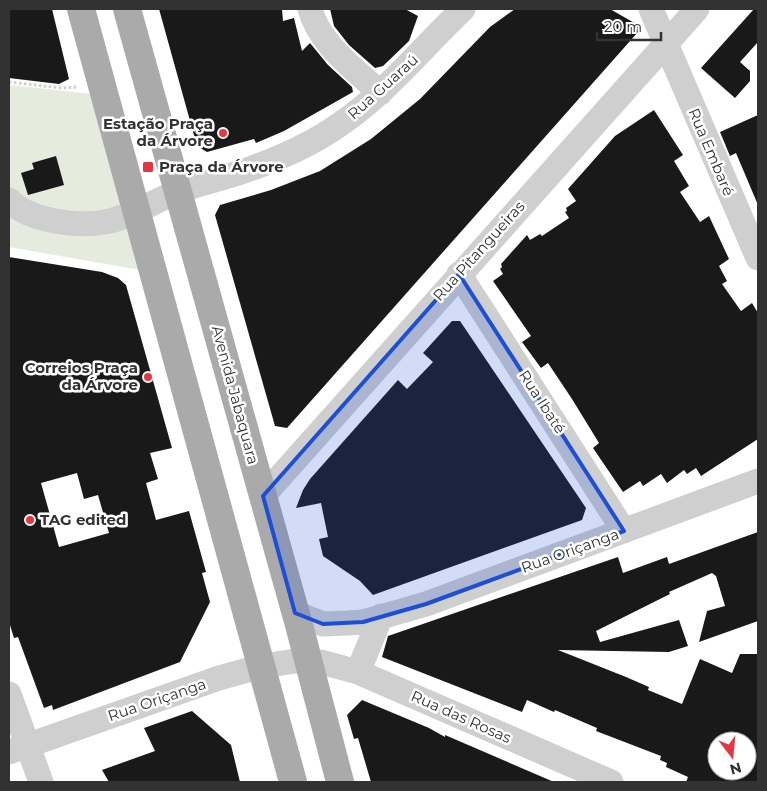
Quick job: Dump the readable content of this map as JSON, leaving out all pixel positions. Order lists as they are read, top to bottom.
{
  "streets": {
    "main road": ["Avenida Jabaquara"],
    "street": [
      "Rua Guaraú",
      "Rua Embaré",
      "Rua Pitangueiras",
      "Rua Ibaté",
      "Rua Oriçanga",
      "Rua das Rosas"
    ]
  },
  "crossings": [
    ["Rua Guaraú", "Avenida Jabaquara"],
    ["Rua Embaré", "Rua Pitangueiras"],
    ["Rua Pitangueiras", "Avenida Jabaquara"],
    ["Rua Pitangueiras", "Rua Ibaté"],
    ["Avenida Jabaquara", "Rua Oriçanga"],
    ["Avenida Jabaquara", "Rua das Rosas"],
    ["Rua Ibaté", "Rua Oriçanga"],
    ["Rua Oriçanga", "Rua das Rosas"]
  ],
  "places": {
    "other": ["Estação Praça da Árvore", "Correios Praça da Árvore", "TAG edited"],
    "transit": ["Praça da Árvore"]
  },
  "scale_bar": "20 m",
  "north": "bottom"
}
